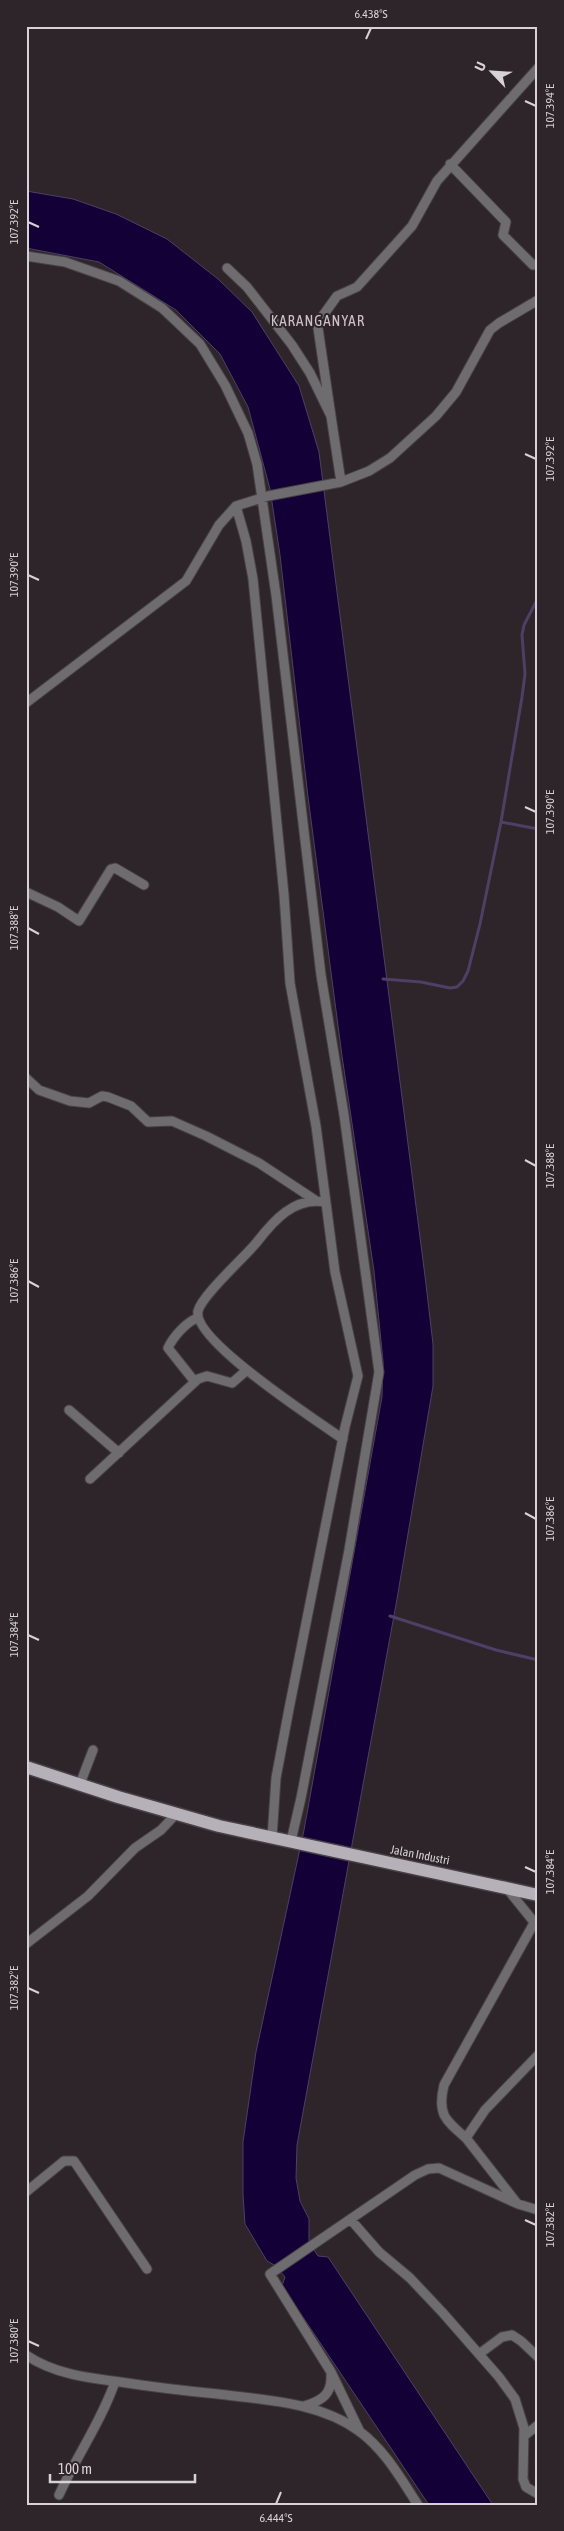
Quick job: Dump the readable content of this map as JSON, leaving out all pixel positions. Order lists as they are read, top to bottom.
{
  "streets": {
    "main road": ["Jalan Industri"]
  },
  "districts": ["KARANGANYAR"],
  "scale_bar": "100 m",
  "north": "top left",
  "coordinates": [
    "6.438°S",
    "107.394°E",
    "107.392°E",
    "107.390°E",
    "107.388°E",
    "107.386°E",
    "107.384°E",
    "107.382°E",
    "107.380°E",
    "6.444°S"
  ]
}
